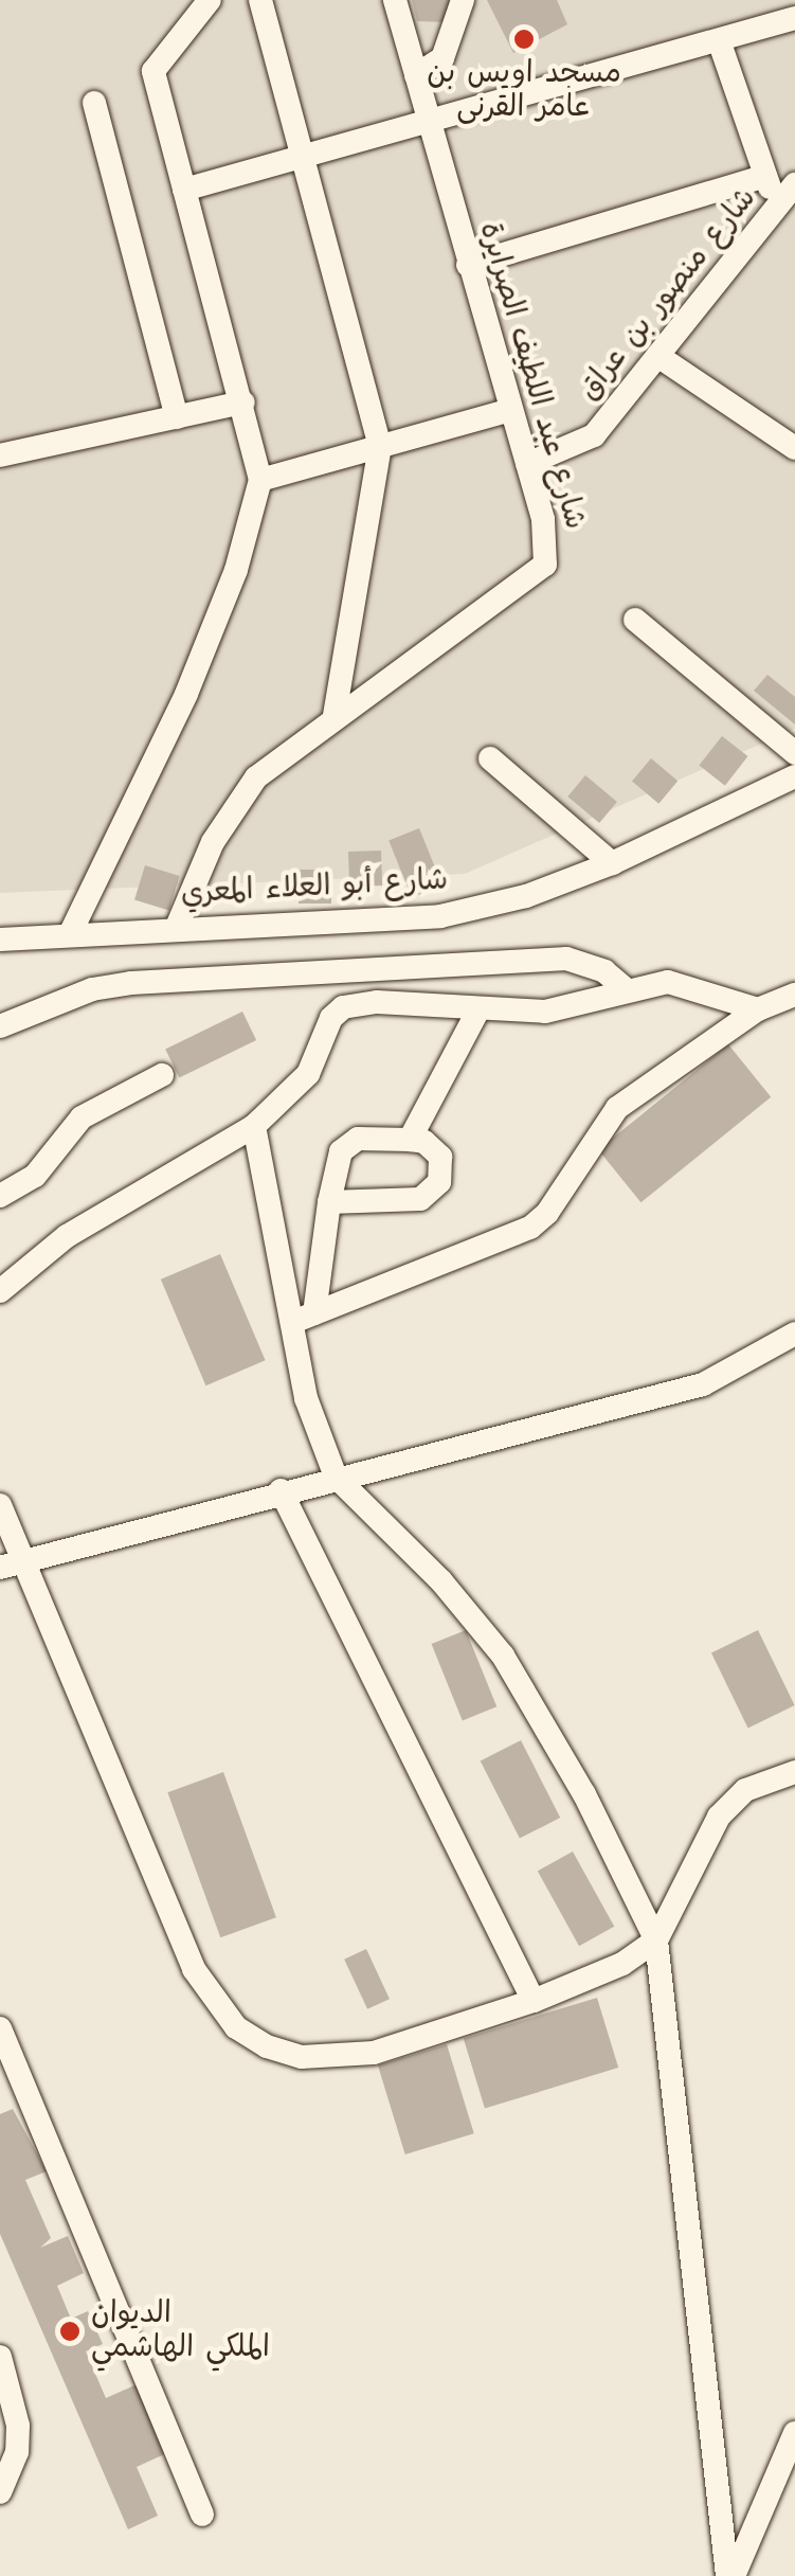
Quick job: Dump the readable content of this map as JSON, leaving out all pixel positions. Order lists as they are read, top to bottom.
{
  "streets": {
    "street": ["شارع منصور بن عراق", "شارع عبد اللطيف الصرايرة", "شارع أبو العلاء المعري"]
  },
  "crossings": [
    ["شارع منصور بن عراق", "شارع عبد اللطيف الصرايرة"],
    ["شارع عبد اللطيف الصرايرة", "شارع أبو العلاء المعري"]
  ],
  "places": ["مسجد اويس بن عامر القرنى", "الديوان الملكي الهاشمي"]
}
